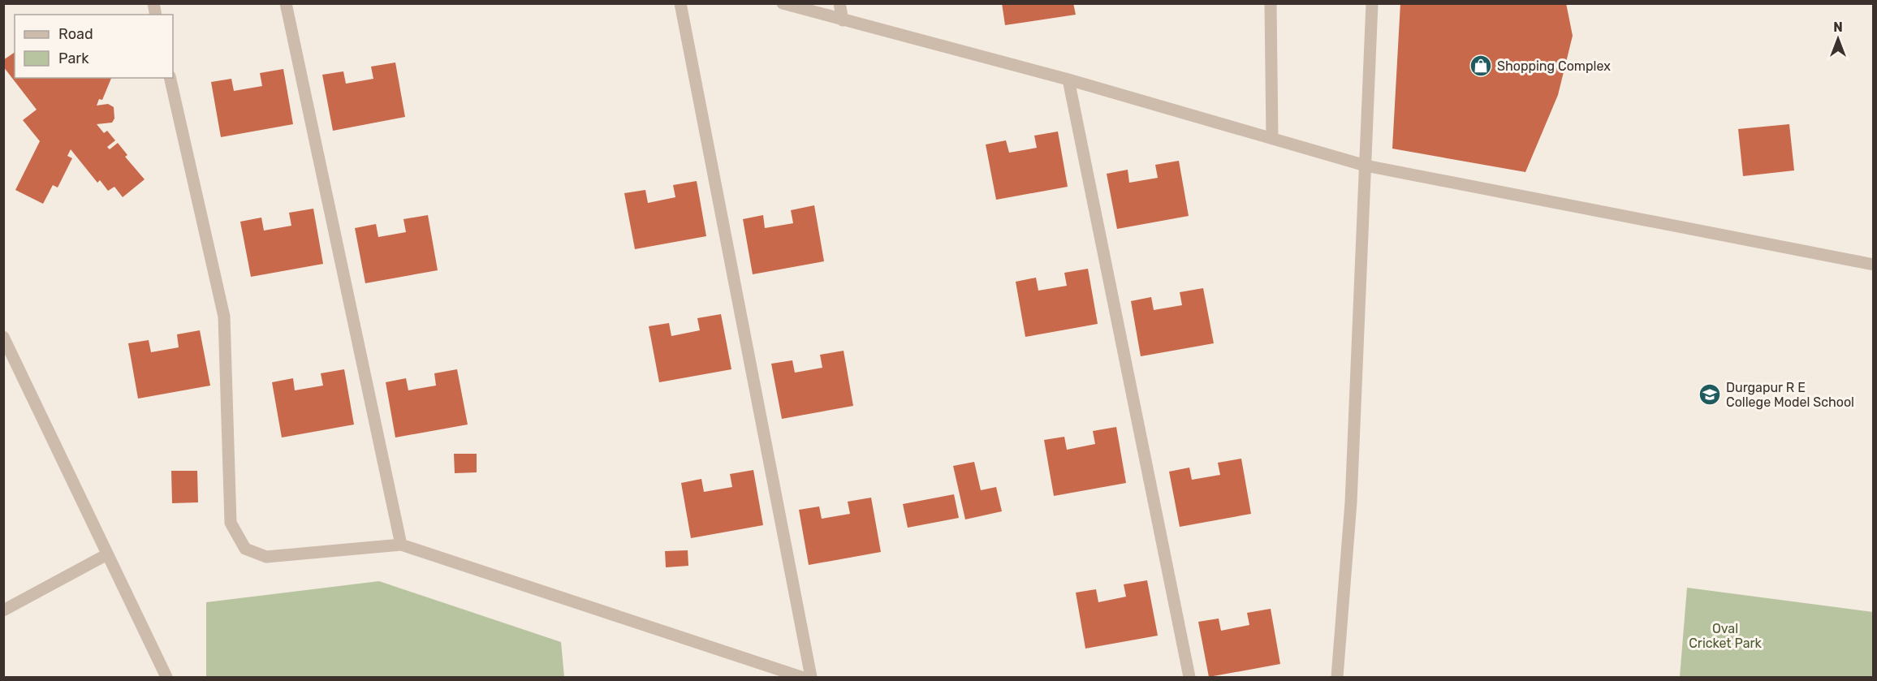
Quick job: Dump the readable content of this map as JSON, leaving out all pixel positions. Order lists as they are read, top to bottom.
{
  "parks": ["Oval Cricket Park"],
  "places": {
    "shop": ["Shopping Complex"],
    "school or university": ["Durgapur R E College Model School"]
  },
  "legend": ["Road", "Park"],
  "north": "top"
}
